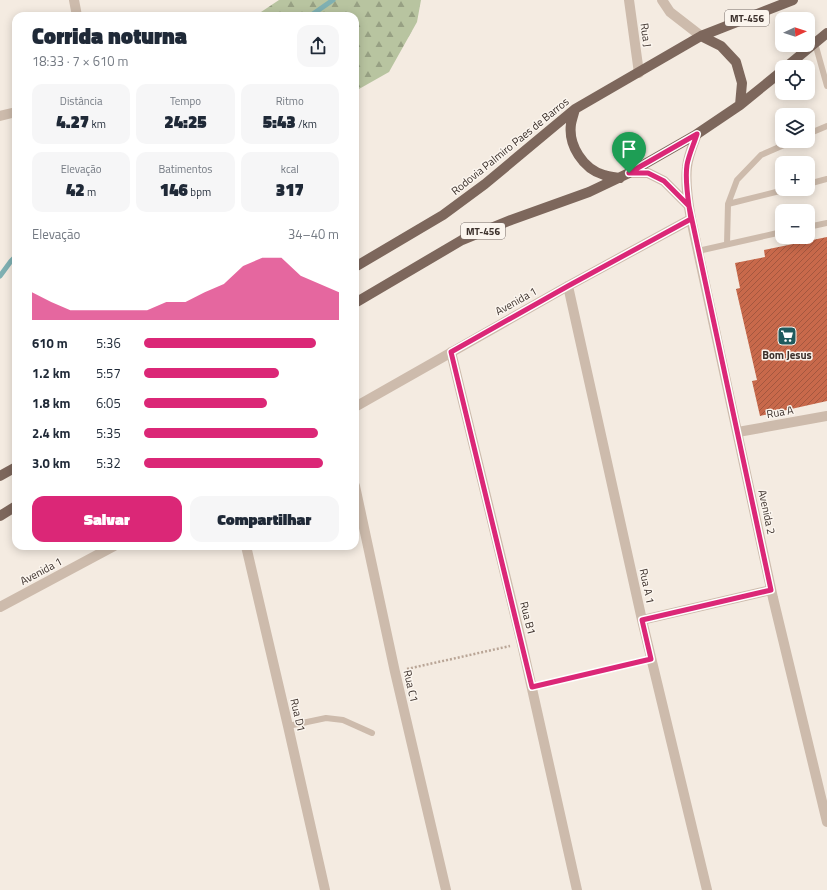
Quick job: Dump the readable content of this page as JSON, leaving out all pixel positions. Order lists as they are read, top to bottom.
{
  "streets": {
    "main road": ["MT-456", "Rodovia Palmiro Paes de Barros"],
    "street": [
      "Rua J",
      "Avenida 1",
      "Rua A",
      "Avenida 2",
      "Rua A 1",
      "Rua B1",
      "Rua C1",
      "Rua D1"
    ]
  },
  "crossings": [
    ["MT-456", "Avenida 2"],
    ["Rua J", "Rodovia Palmiro Paes de Barros"],
    ["Avenida 1", "Avenida 2"],
    ["Avenida 1", "Rua A 1"],
    ["Avenida 1", "Rua B1"],
    ["Rua A", "Avenida 2"]
  ],
  "places": {
    "supermarket": ["Bom Jesus"]
  },
  "north": "right",
  "page": {
    "map_buttons": ["+", "−"],
    "heading": ["Corrida noturna", "18:33 · 7 × 610 m"],
    "stats": [
      ["Distância", "4.27 km"],
      ["Tempo", "24:25"],
      ["Ritmo", "5:43 /km"],
      ["Elevação", "42 m"],
      ["Batimentos", "146 bpm"],
      ["kcal", "317"]
    ],
    "chart": ["Elevação", "34–40 m"],
    "list": [
      {
        "name": "610 m",
        "note": "5:36"
      },
      {
        "name": "1.2 km",
        "note": "5:57"
      },
      {
        "name": "1.8 km",
        "note": "6:05"
      },
      {
        "name": "2.4 km",
        "note": "5:35"
      },
      {
        "name": "3.0 km",
        "note": "5:32"
      }
    ],
    "buttons": ["Salvar", "Compartilhar"]
  }
}
